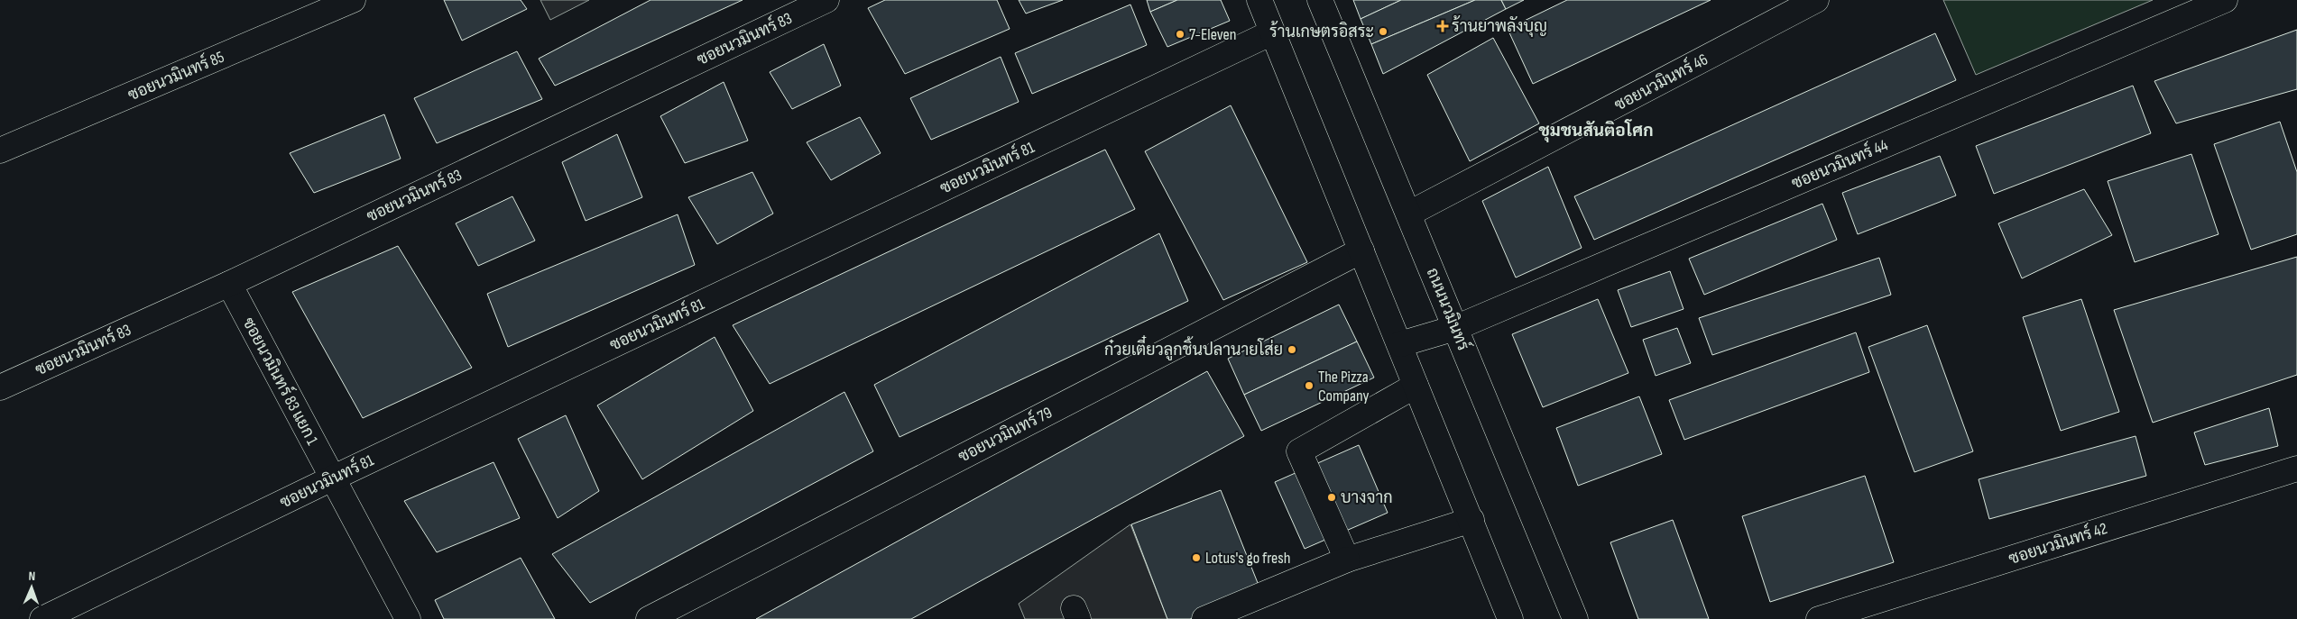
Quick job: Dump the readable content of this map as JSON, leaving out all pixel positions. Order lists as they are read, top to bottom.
{
  "streets": {
    "street": [
      "ซอยนวมินทร์ 83",
      "ซอยนวมินทร์ 85",
      "ซอยนวมินทร์ 46",
      "ซอยนวมินทร์ 44",
      "ซอยนวมินทร์ 81",
      "ถนนนวมินทร์",
      "ซอยนวมินทร์ 83 แยก 1",
      "ซอยนวมินทร์ 79",
      "ซอยนวมินทร์ 42"
    ]
  },
  "crossings": [
    ["ซอยนวมินทร์ 83", "ซอยนวมินทร์ 83 แยก 1"],
    ["ซอยนวมินทร์ 46", "ถนนนวมินทร์"],
    ["ซอยนวมินทร์ 44", "ถนนนวมินทร์"],
    ["ซอยนวมินทร์ 81", "ซอยนวมินทร์ 83 แยก 1"]
  ],
  "districts": ["ชุมชนสันติอโศก"],
  "places": {
    "health": ["ร้านยาพลังบุญ"],
    "other": [
      "ร้านเกษตรอิสระ",
      "7-Eleven",
      "ก๋วยเตี๋ยวลูกชิ้นปลานายโส่ย",
      "The Pizza Company",
      "บางจาก",
      "Lotus's go fresh"
    ]
  },
  "north": "top"
}
